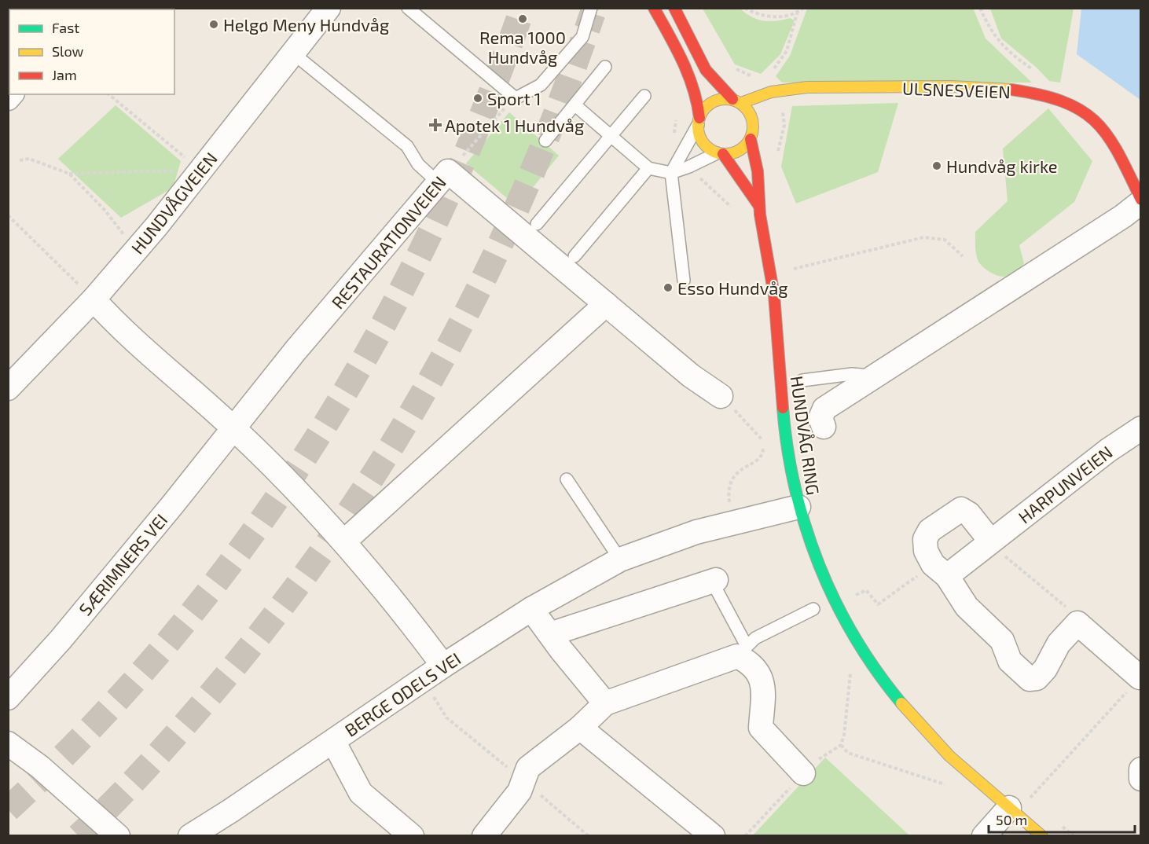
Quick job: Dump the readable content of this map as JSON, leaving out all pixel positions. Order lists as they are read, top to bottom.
{
  "streets": {
    "main road": ["ULSNESVEIEN", "HUNDVÅG RING"],
    "street": [
      "HUNDVÅGVEIEN",
      "RESTAURATIONVEIEN",
      "HARPUNVEIEN",
      "SÆRIMNERS VEI",
      "BERGE ODELS VEI"
    ]
  },
  "crossings": [
    ["ULSNESVEIEN", "HUNDVÅG RING"],
    ["RESTAURATIONVEIEN", "SÆRIMNERS VEI"],
    ["HUNDVÅG RING", "BERGE ODELS VEI"]
  ],
  "places": {
    "other": [
      "Rema 1000 Hundvåg",
      "Helgø Meny Hundvåg",
      "Sport 1",
      "Hundvåg kirke",
      "Esso Hundvåg"
    ],
    "health": ["Apotek 1 Hundvåg"]
  },
  "legend": ["Fast", "Slow", "Jam"],
  "scale_bar": "50 m"
}
